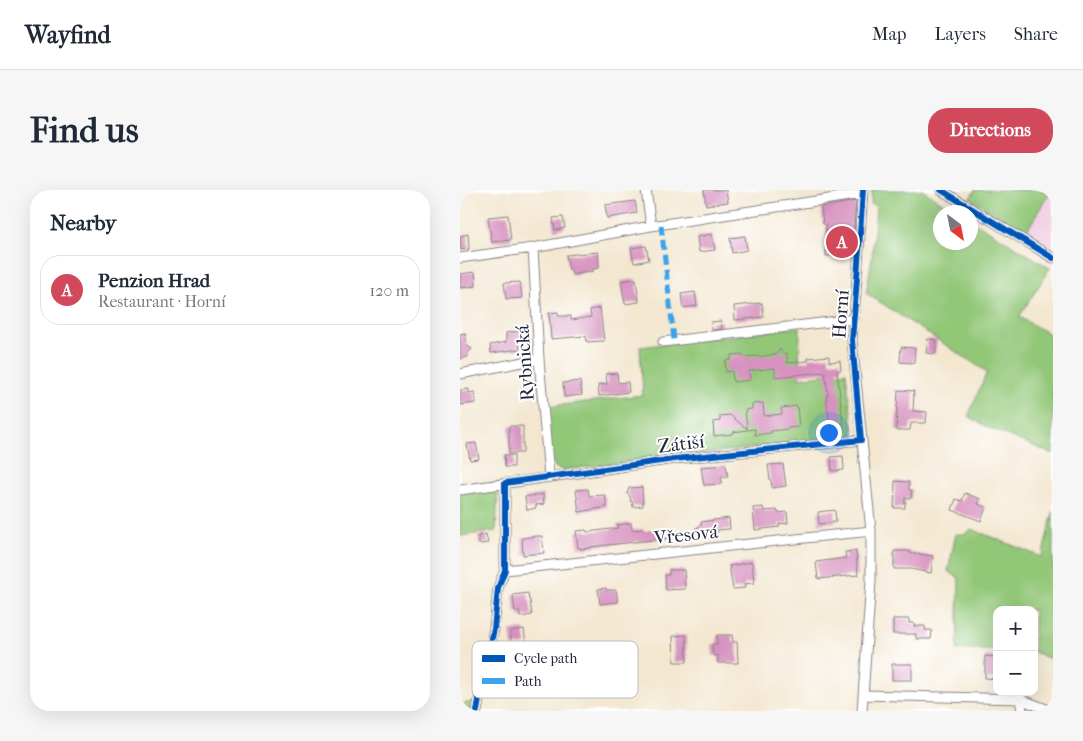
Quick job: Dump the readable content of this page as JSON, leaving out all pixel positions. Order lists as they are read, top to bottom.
{
  "streets": {
    "street": [
      "Horní",
      "Rybnická",
      "Zátiší",
      "Vřesová"
    ]
  },
  "crossings": [
    ["Horní", "Zátiší"],
    ["Horní", "Vřesová"],
    ["Rybnická", "Zátiší"]
  ],
  "legend": ["Cycle path", "Path"],
  "north": "bottom right",
  "page": {
    "header": "Wayfind",
    "nav": ["Map", "Layers", "Share"],
    "buttons": "Directions",
    "title": "Find us",
    "heading": "Nearby",
    "pins": "A",
    "list": [
      {
        "mark": "A",
        "name": "Penzion Hrad",
        "note": "Restaurant · Horní",
        "value": "120 m"
      }
    ],
    "map_buttons": ["+", "−"]
  }
}
